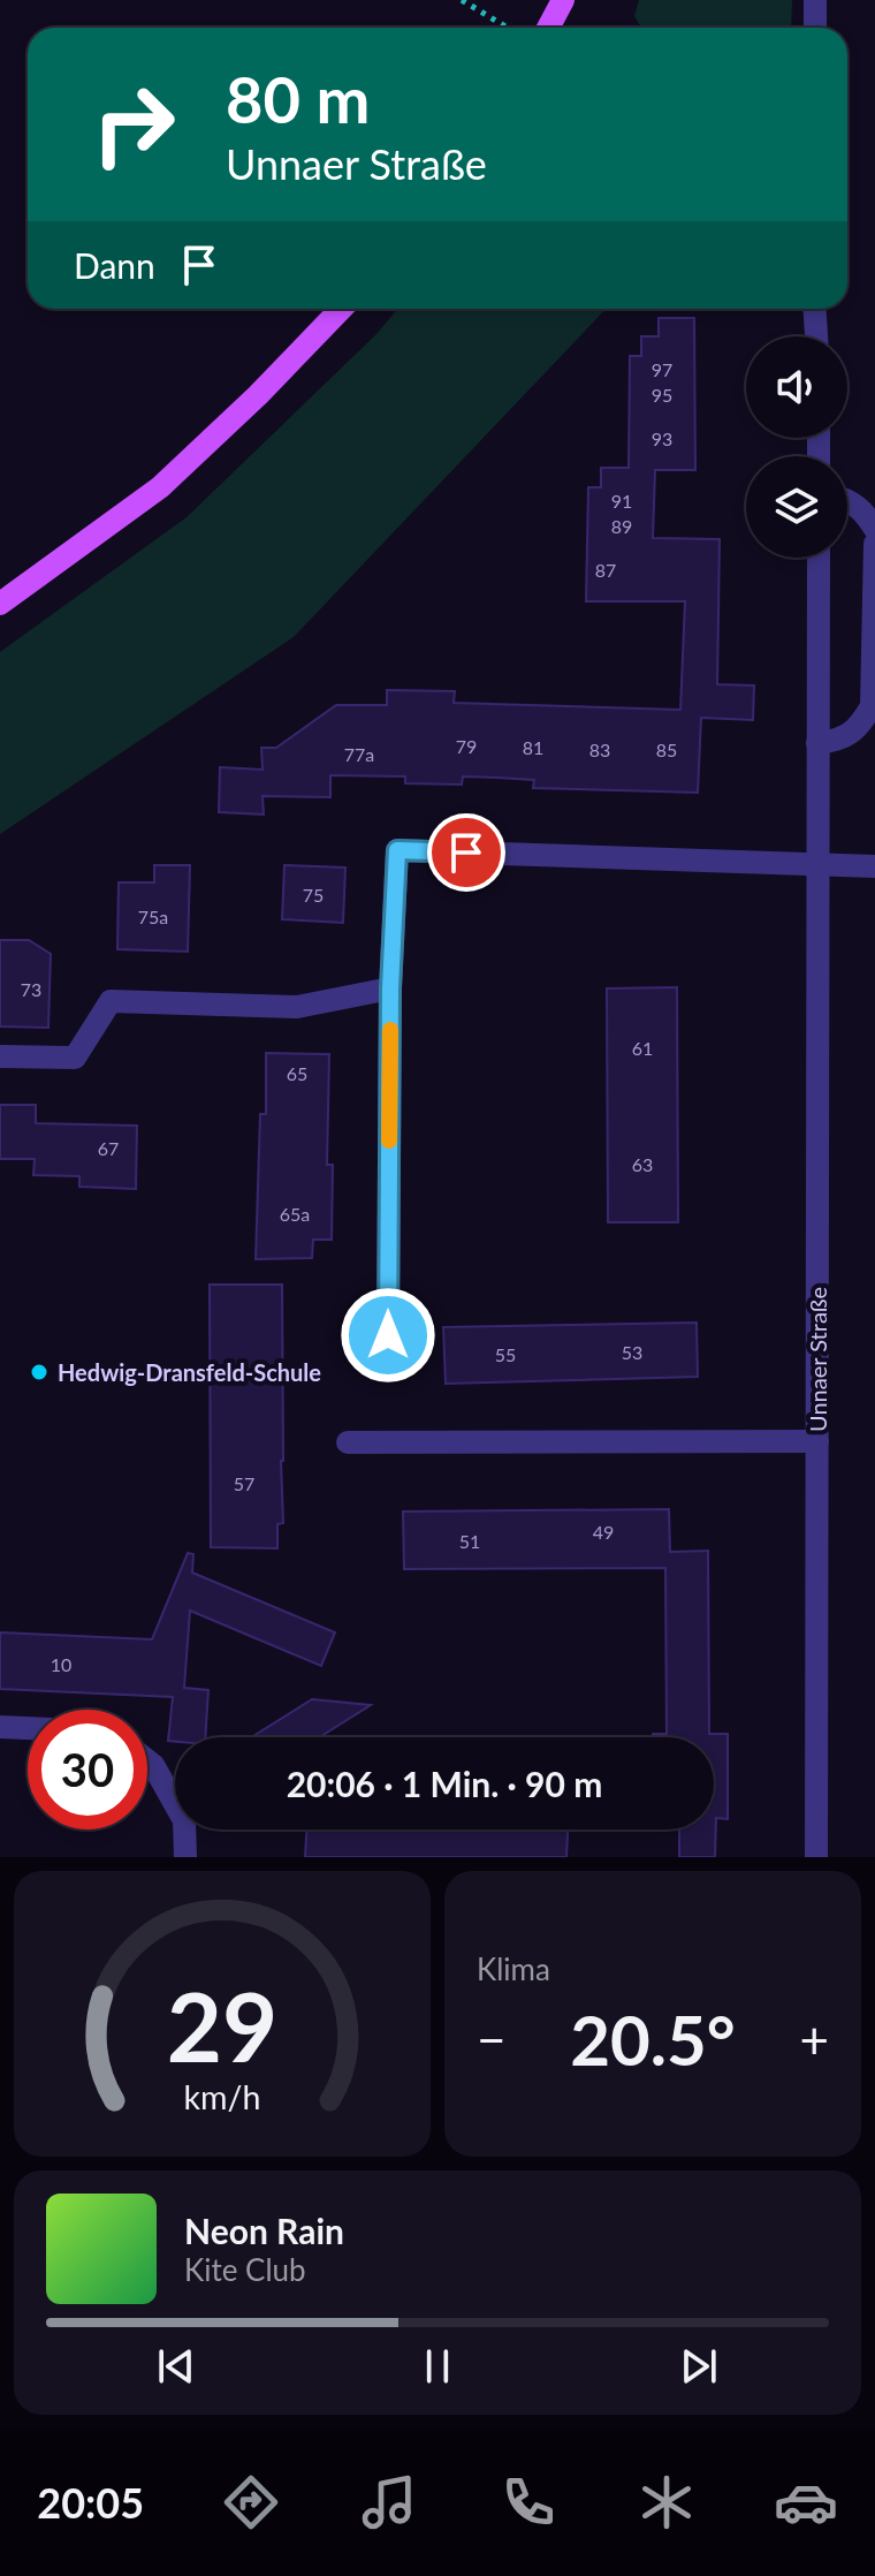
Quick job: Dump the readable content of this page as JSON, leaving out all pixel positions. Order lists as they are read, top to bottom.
{
  "streets": {
    "street": ["Unnaer Straße"]
  },
  "places": ["Hedwig-Dransfeld-Schule"],
  "house_numbers": [
    "97",
    "95",
    "93",
    "91",
    "89",
    "87",
    "79",
    "81",
    "83",
    "85",
    "77a",
    "75",
    "75a",
    "73",
    "61",
    "65",
    "67",
    "63",
    "65a",
    "53",
    "55",
    "57",
    "49",
    "51",
    "10"
  ],
  "page": {
    "turn": ["80 m", "Unnaer Straße"],
    "then": "Dann",
    "limit": "30",
    "trip": "20:06 · 1 Min. · 90 m",
    "tile": "Klima",
    "heat": ["−", "20.5°", "+"],
    "song": ["Neon Rain", "Kite Club"],
    "tabs": "20:05",
    "gauge": ["29", "km/h"]
  }
}
